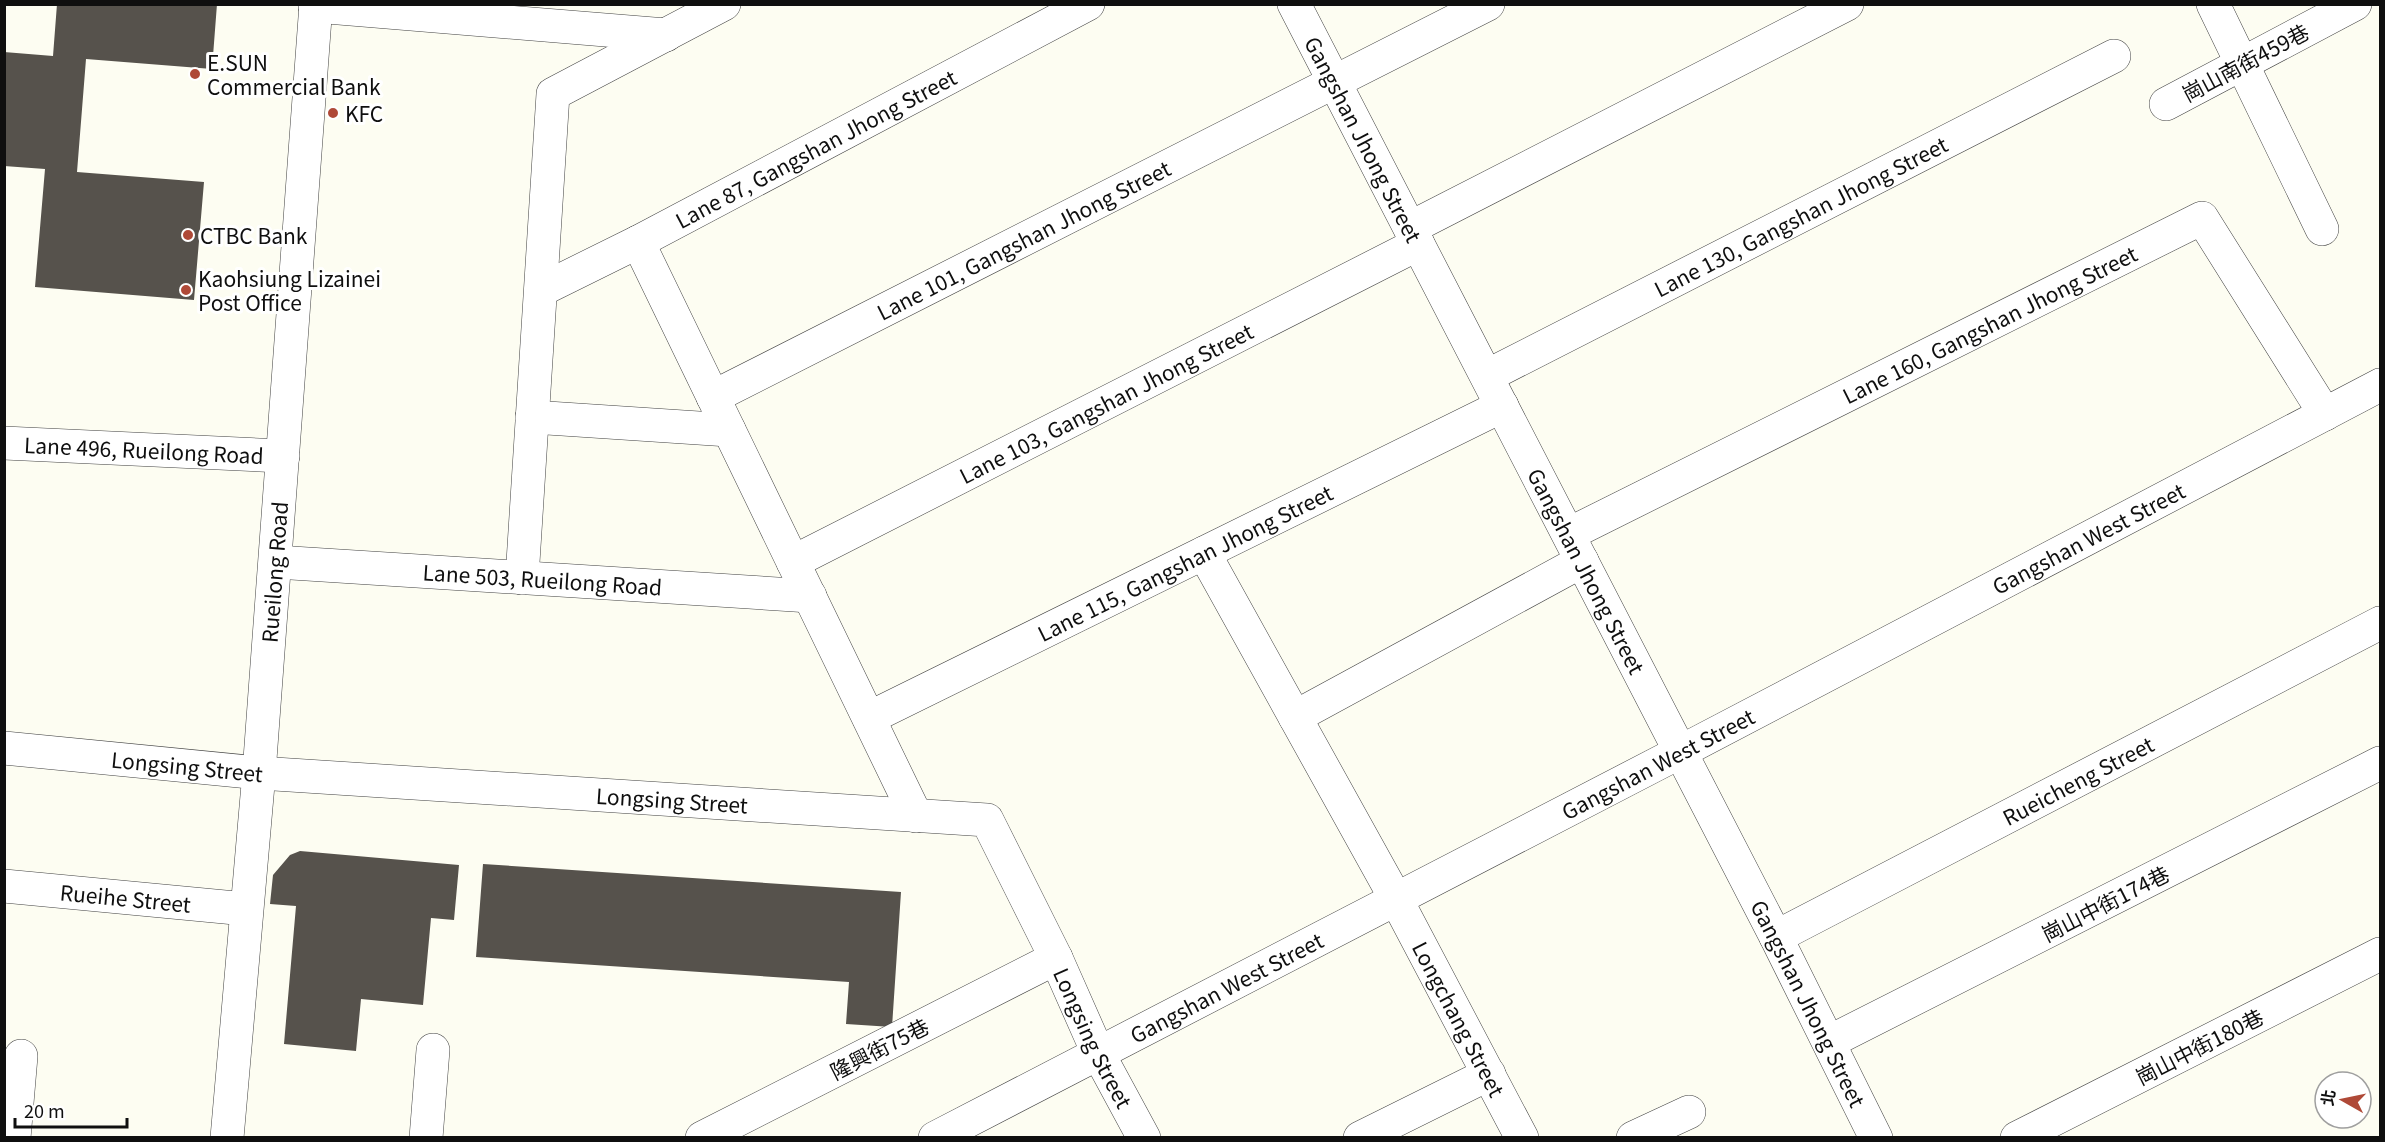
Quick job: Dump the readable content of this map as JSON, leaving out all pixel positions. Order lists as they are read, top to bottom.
{
  "streets": {
    "street": [
      "崗山南街459巷",
      "Gangshan Jhong Street",
      "Lane 87, Gangshan Jhong Street",
      "Lane 130, Gangshan Jhong Street",
      "Lane 101, Gangshan Jhong Street",
      "Lane 160, Gangshan Jhong Street",
      "Lane 103, Gangshan Jhong Street",
      "Lane 496, Rueilong Road",
      "Gangshan West Street",
      "Lane 115, Gangshan Jhong Street",
      "Rueilong Road",
      "Lane 503, Rueilong Road",
      "Longsing Street",
      "Rueicheng Street",
      "Rueihe Street",
      "崗山中街174巷",
      "Longchang Street",
      "崗山中街180巷",
      "隆興街75巷"
    ]
  },
  "crossings": [
    ["Gangshan Jhong Street", "Lane 130, Gangshan Jhong Street"],
    ["Gangshan Jhong Street", "Lane 101, Gangshan Jhong Street"],
    ["Gangshan Jhong Street", "Lane 160, Gangshan Jhong Street"],
    ["Gangshan Jhong Street", "Lane 103, Gangshan Jhong Street"],
    ["Gangshan Jhong Street", "Gangshan West Street"],
    ["Gangshan Jhong Street", "Lane 115, Gangshan Jhong Street"],
    ["Gangshan Jhong Street", "Rueicheng Street"],
    ["Gangshan Jhong Street", "崗山中街174巷"],
    ["Lane 160, Gangshan Jhong Street", "Gangshan West Street"],
    ["Lane 496, Rueilong Road", "Rueilong Road"],
    ["Gangshan West Street", "Longsing Street"],
    ["Gangshan West Street", "Longchang Street"],
    ["Lane 115, Gangshan Jhong Street", "Longchang Street"],
    ["Rueilong Road", "Lane 503, Rueilong Road"],
    ["Rueilong Road", "Longsing Street"],
    ["Rueilong Road", "Rueihe Street"],
    ["Longsing Street", "隆興街75巷"]
  ],
  "places": [
    "E.SUN Commercial Bank",
    "KFC",
    "CTBC Bank",
    "Kaohsiung Lizainei Post Office"
  ],
  "scale_bar": "20 m",
  "north": "left"
}
